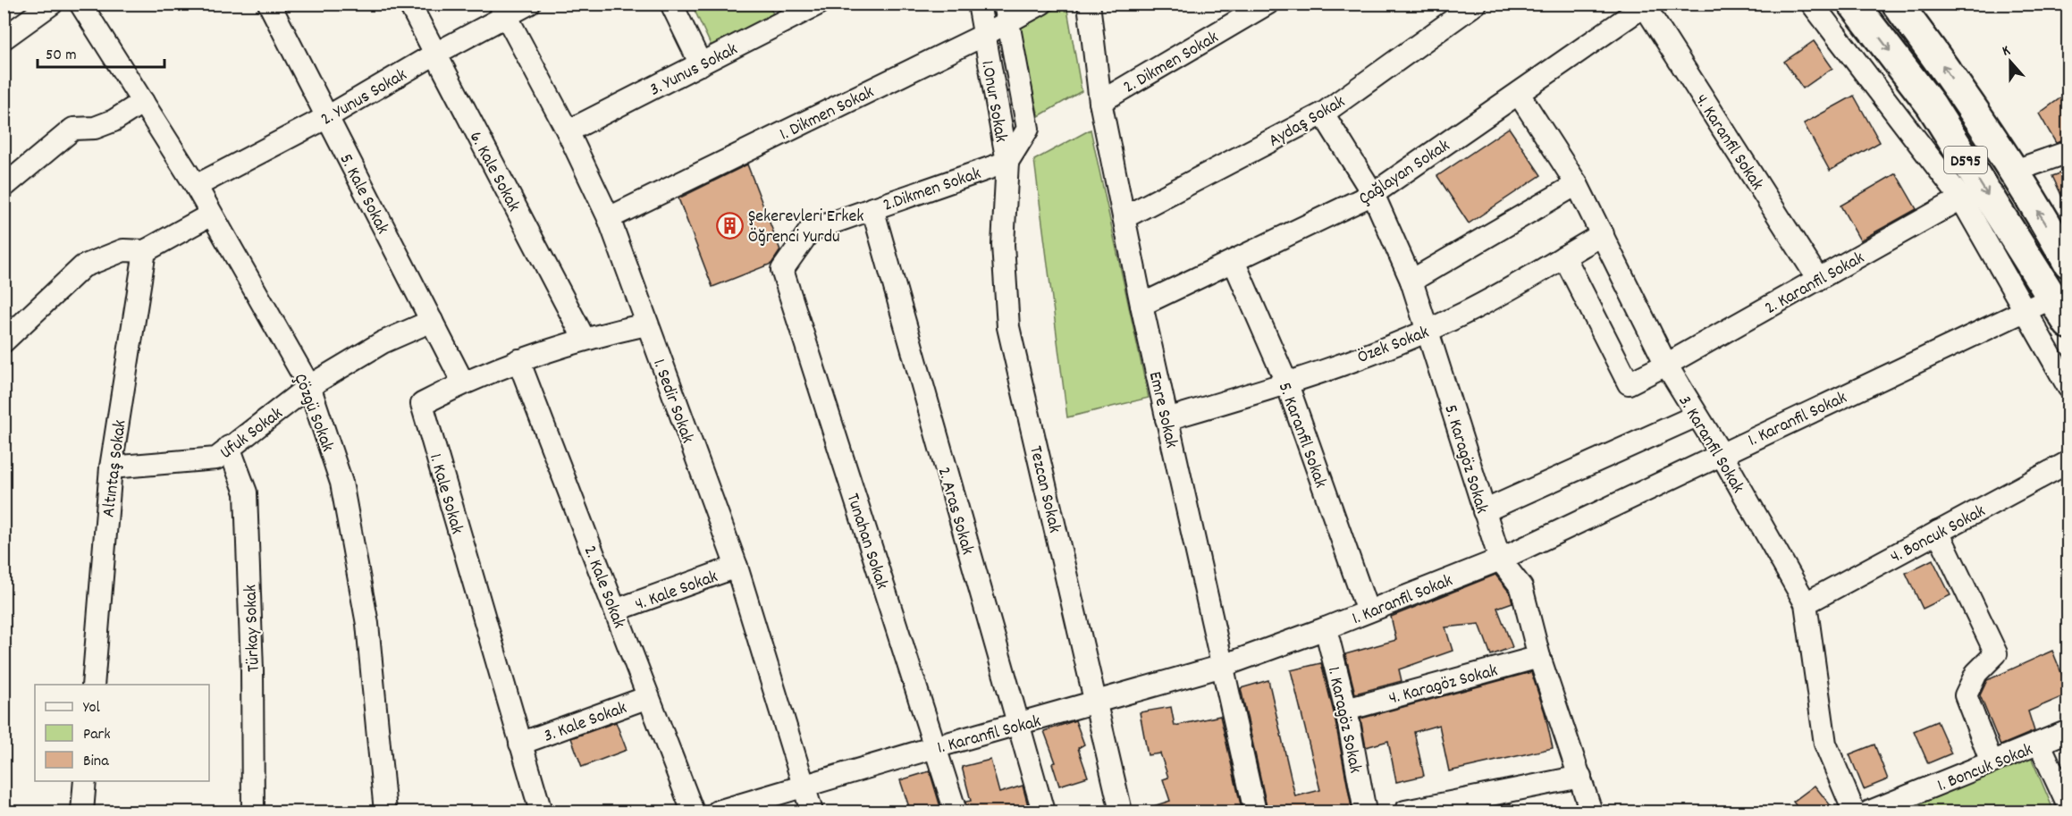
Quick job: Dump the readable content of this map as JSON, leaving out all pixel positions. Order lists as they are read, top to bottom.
{
  "streets": {
    "highway": ["D595"],
    "street": [
      "2. Dikmen Sokak",
      "3. Yunus Sokak",
      "2. Yunus Sokak",
      "1.Onur Sokak",
      "1. Dikmen Sokak",
      "Aydaş Sokak",
      "4. Karanfil Sokak",
      "6. Kale Sokak",
      "Çağlayan Sokak",
      "2.Dikmen Sokak",
      "5. Kale Sokak",
      "2. Karanfil Sokak",
      "Özek Sokak",
      "1. Sedir Sokak",
      "Emre Sokak",
      "Çözgü Sokak",
      "1. Karanfil Sokak",
      "Ufuk Sokak",
      "5. Karanfil Sokak",
      "3. Karanfil Sokak",
      "5. Karagöz Sokak",
      "Altıntaş Sokak",
      "Tezcan Sokak",
      "1. Kale Sokak",
      "2. Aras Sokak",
      "4. Boncuk Sokak",
      "Tunahan Sokak",
      "2. Kale Sokak",
      "4. Kale Sokak",
      "Türkay Sokak",
      "4. Karagöz Sokak",
      "1. Karagöz Sokak",
      "3. Kale Sokak",
      "1. Boncuk Sokak"
    ]
  },
  "crossings": [
    ["2. Dikmen Sokak", "Emre Sokak"],
    ["3. Yunus Sokak", "1. Sedir Sokak"],
    ["2. Yunus Sokak", "6. Kale Sokak"],
    ["2. Yunus Sokak", "5. Kale Sokak"],
    ["2. Yunus Sokak", "1. Sedir Sokak"],
    ["2. Yunus Sokak", "Çözgü Sokak"],
    ["1.Onur Sokak", "1. Dikmen Sokak"],
    ["1.Onur Sokak", "2.Dikmen Sokak"],
    ["1.Onur Sokak", "Tezcan Sokak"],
    ["1. Dikmen Sokak", "1. Sedir Sokak"],
    ["Aydaş Sokak", "Emre Sokak"],
    ["Aydaş Sokak", "5. Karagöz Sokak"],
    ["4. Karanfil Sokak", "Çağlayan Sokak"],
    ["4. Karanfil Sokak", "2. Karanfil Sokak"],
    ["D595", "1. Karanfil Sokak"],
    ["6. Kale Sokak", "1. Kale Sokak"],
    ["Çağlayan Sokak", "Emre Sokak"],
    ["Çağlayan Sokak", "5. Karanfil Sokak"],
    ["Çağlayan Sokak", "3. Karanfil Sokak"],
    ["Çağlayan Sokak", "5. Karagöz Sokak"],
    ["2.Dikmen Sokak", "Tezcan Sokak"],
    ["2.Dikmen Sokak", "2. Aras Sokak"],
    ["2.Dikmen Sokak", "Tunahan Sokak"],
    ["5. Kale Sokak", "Ufuk Sokak"],
    ["5. Kale Sokak", "1. Kale Sokak"],
    ["2. Karanfil Sokak", "Özek Sokak"],
    ["2. Karanfil Sokak", "3. Karanfil Sokak"],
    ["Özek Sokak", "Emre Sokak"],
    ["Özek Sokak", "5. Karanfil Sokak"],
    ["Özek Sokak", "3. Karanfil Sokak"],
    ["Özek Sokak", "5. Karagöz Sokak"],
    ["1. Sedir Sokak", "1. Karanfil Sokak"],
    ["1. Sedir Sokak", "1. Kale Sokak"],
    ["1. Sedir Sokak", "4. Kale Sokak"],
    ["Emre Sokak", "1. Karanfil Sokak"],
    ["Çözgü Sokak", "Ufuk Sokak"],
    ["1. Karanfil Sokak", "5. Karanfil Sokak"],
    ["1. Karanfil Sokak", "3. Karanfil Sokak"],
    ["1. Karanfil Sokak", "5. Karagöz Sokak"],
    ["1. Karanfil Sokak", "Tezcan Sokak"],
    ["1. Karanfil Sokak", "2. Aras Sokak"],
    ["1. Karanfil Sokak", "Tunahan Sokak"],
    ["1. Karanfil Sokak", "1. Karagöz Sokak"],
    ["Ufuk Sokak", "Altıntaş Sokak"],
    ["Ufuk Sokak", "Türkay Sokak"],
    ["3. Karanfil Sokak", "4. Boncuk Sokak"],
    ["5. Karagöz Sokak", "4. Karagöz Sokak"],
    ["1. Kale Sokak", "2. Kale Sokak"],
    ["1. Kale Sokak", "3. Kale Sokak"],
    ["2. Kale Sokak", "4. Kale Sokak"],
    ["2. Kale Sokak", "3. Kale Sokak"],
    ["4. Karagöz Sokak", "1. Karagöz Sokak"]
  ],
  "places": {
    "building": ["Şekerevleri Erkek Öğrenci Yurdu"]
  },
  "legend": ["Yol", "Park", "Bina"],
  "scale_bar": "50 m",
  "north": "top"
}
